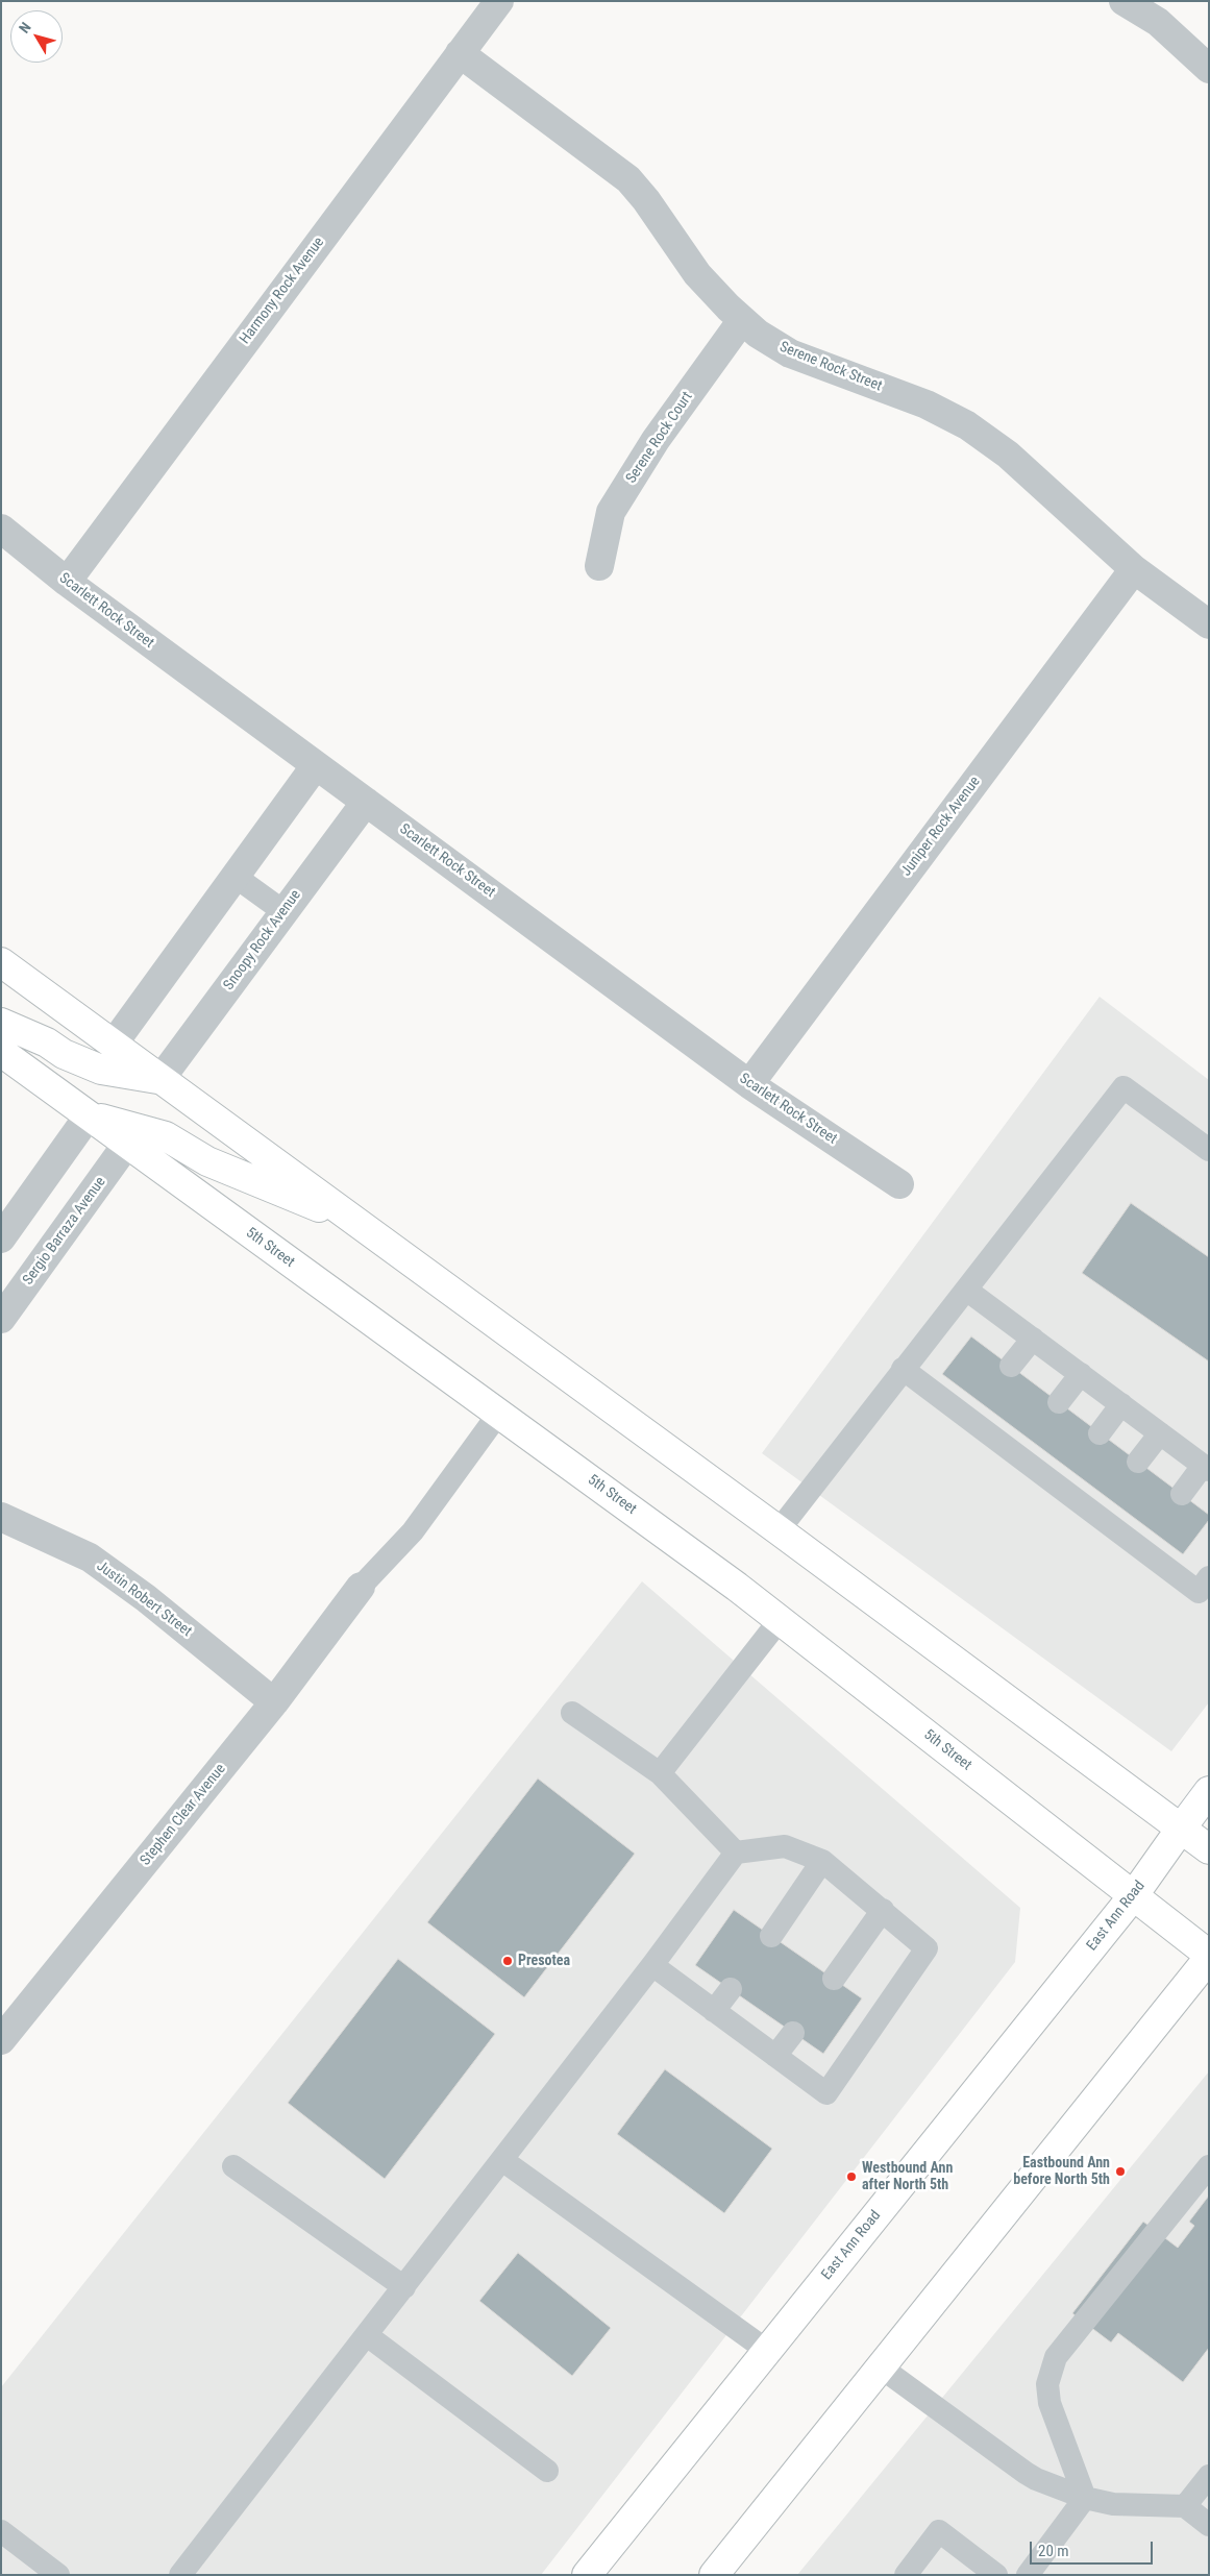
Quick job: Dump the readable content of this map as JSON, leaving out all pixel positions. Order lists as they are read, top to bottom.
{
  "streets": {
    "main road": ["5th Street", "East Ann Road"],
    "street": [
      "Harmony Rock Avenue",
      "Serene Rock Street",
      "Serene Rock Court",
      "Scarlett Rock Street",
      "Juniper Rock Avenue",
      "Snoopy Rock Avenue",
      "Sergio Barraza Avenue",
      "Justin Robert Street",
      "Stephen Clear Avenue"
    ]
  },
  "crossings": [
    ["Harmony Rock Avenue", "Serene Rock Street"],
    ["Harmony Rock Avenue", "Scarlett Rock Street"],
    ["Serene Rock Street", "Serene Rock Court"],
    ["Serene Rock Street", "Juniper Rock Avenue"],
    ["Scarlett Rock Street", "Juniper Rock Avenue"],
    ["Scarlett Rock Street", "Snoopy Rock Avenue"],
    ["Sergio Barraza Avenue", "5th Street"],
    ["5th Street", "East Ann Road"],
    ["Justin Robert Street", "Stephen Clear Avenue"]
  ],
  "places": ["Presotea", "Eastbound Ann before North 5th", "Westbound Ann after North 5th"],
  "scale_bar": "20 m",
  "north": "top left"
}
